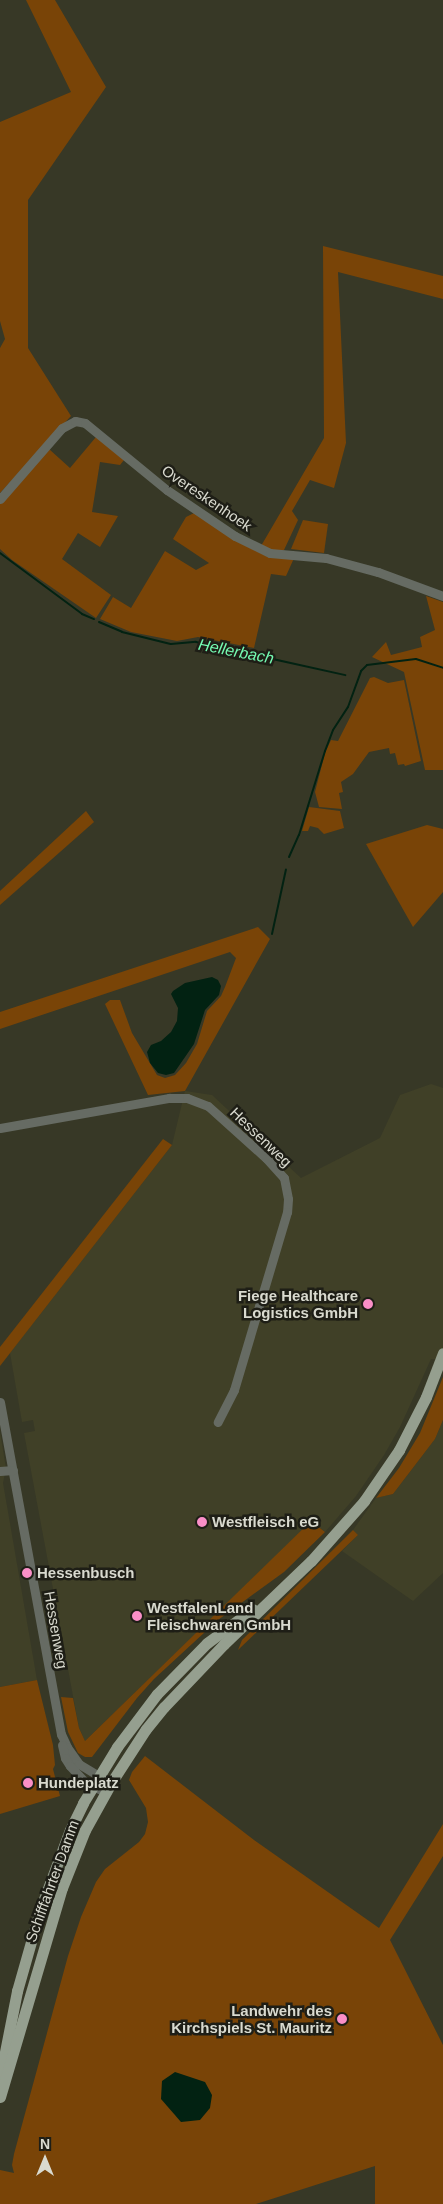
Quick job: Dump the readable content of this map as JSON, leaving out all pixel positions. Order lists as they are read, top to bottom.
{
  "streets": {
    "main road": ["Schifffahrter Damm"],
    "street": ["Overeskenhoek", "Hessenweg"]
  },
  "crossings": [
    ["Hessenweg", "Schifffahrter Damm"]
  ],
  "water": ["Hellerbach"],
  "places": [
    "Fiege Healthcare Logistics GmbH",
    "Westfleisch eG",
    "Hessenbusch",
    "WestfalenLand Fleischwaren GmbH",
    "Hundeplatz",
    "Landwehr des Kirchspiels St. Mauritz"
  ],
  "north": "top"
}
